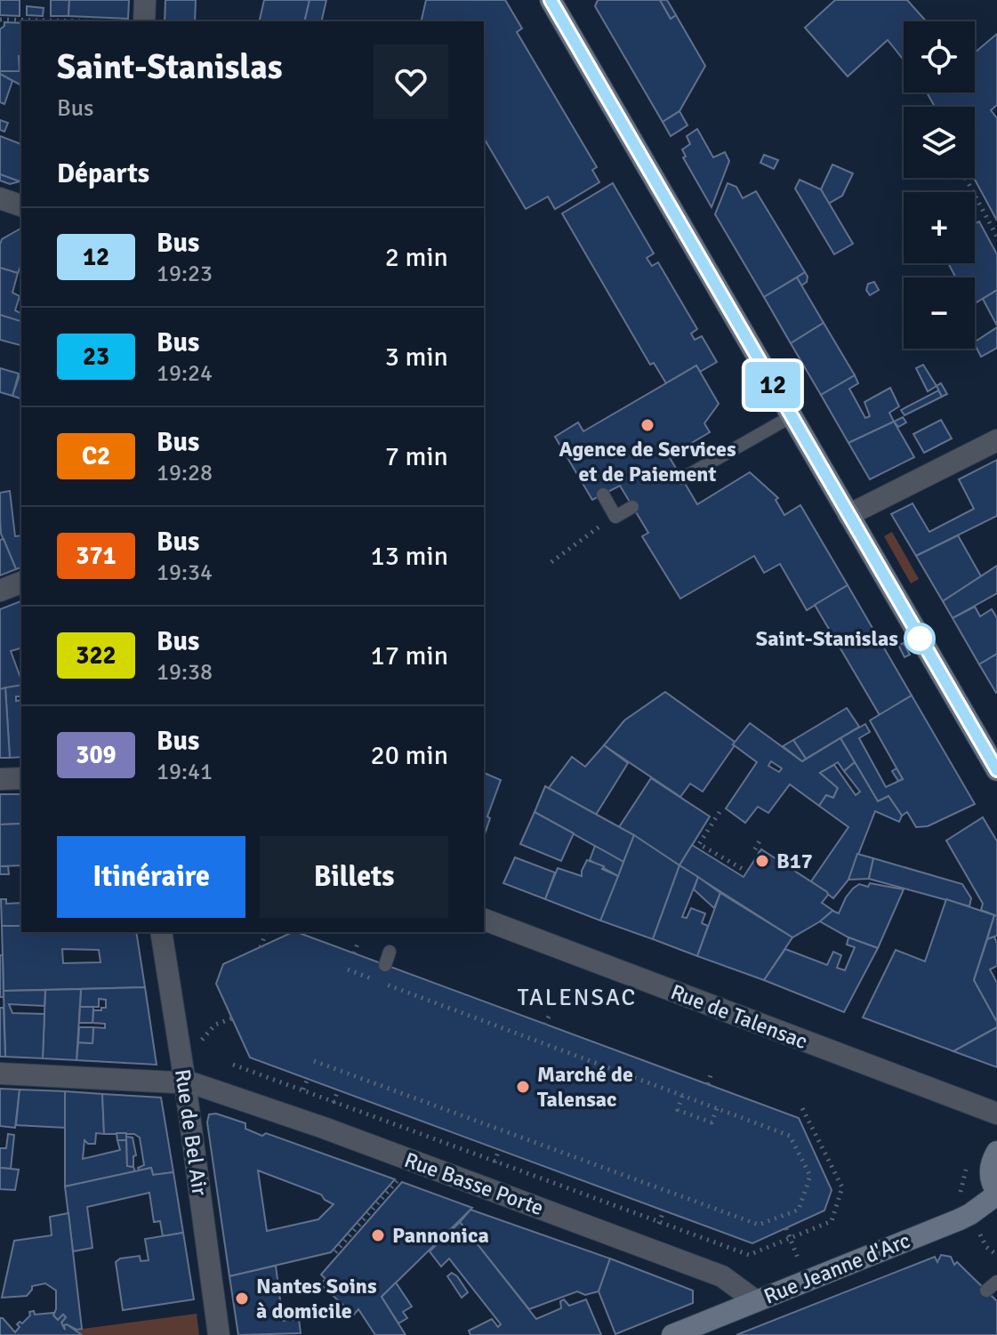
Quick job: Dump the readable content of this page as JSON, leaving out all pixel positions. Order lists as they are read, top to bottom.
{
  "streets": {
    "main road": ["Rue Jeanne d'Arc"],
    "street": ["Rue de Talensac", "Rue de Bel Air", "Rue Basse Porte"]
  },
  "crossings": [
    ["Rue de Bel Air", "Rue Basse Porte"],
    ["Rue Basse Porte", "Rue Jeanne d'Arc"]
  ],
  "districts": ["TALENSAC"],
  "places": [
    "Agence de Services et de Paiement",
    "Saint-Stanislas",
    "B17",
    "Marché de Talensac",
    "Pannonica",
    "Nantes Soins à domicile"
  ],
  "lines": ["bus line 12"],
  "page": {
    "on_map": "12",
    "map_buttons": ["+", "−"],
    "heading": [
      ["Saint-Stanislas", "Bus"],
      "Départs"
    ],
    "list": [
      {
        "mark": "12",
        "name": "Bus",
        "note": "19:23",
        "value": "2 min"
      },
      {
        "mark": "23",
        "name": "Bus",
        "note": "19:24",
        "value": "3 min"
      },
      {
        "mark": "C2",
        "name": "Bus",
        "note": "19:28",
        "value": "7 min"
      },
      {
        "mark": "371",
        "name": "Bus",
        "note": "19:34",
        "value": "13 min"
      },
      {
        "mark": "322",
        "name": "Bus",
        "note": "19:38",
        "value": "17 min"
      },
      {
        "mark": "309",
        "name": "Bus",
        "note": "19:41",
        "value": "20 min"
      }
    ],
    "buttons": ["Itinéraire", "Billets"]
  }
}
